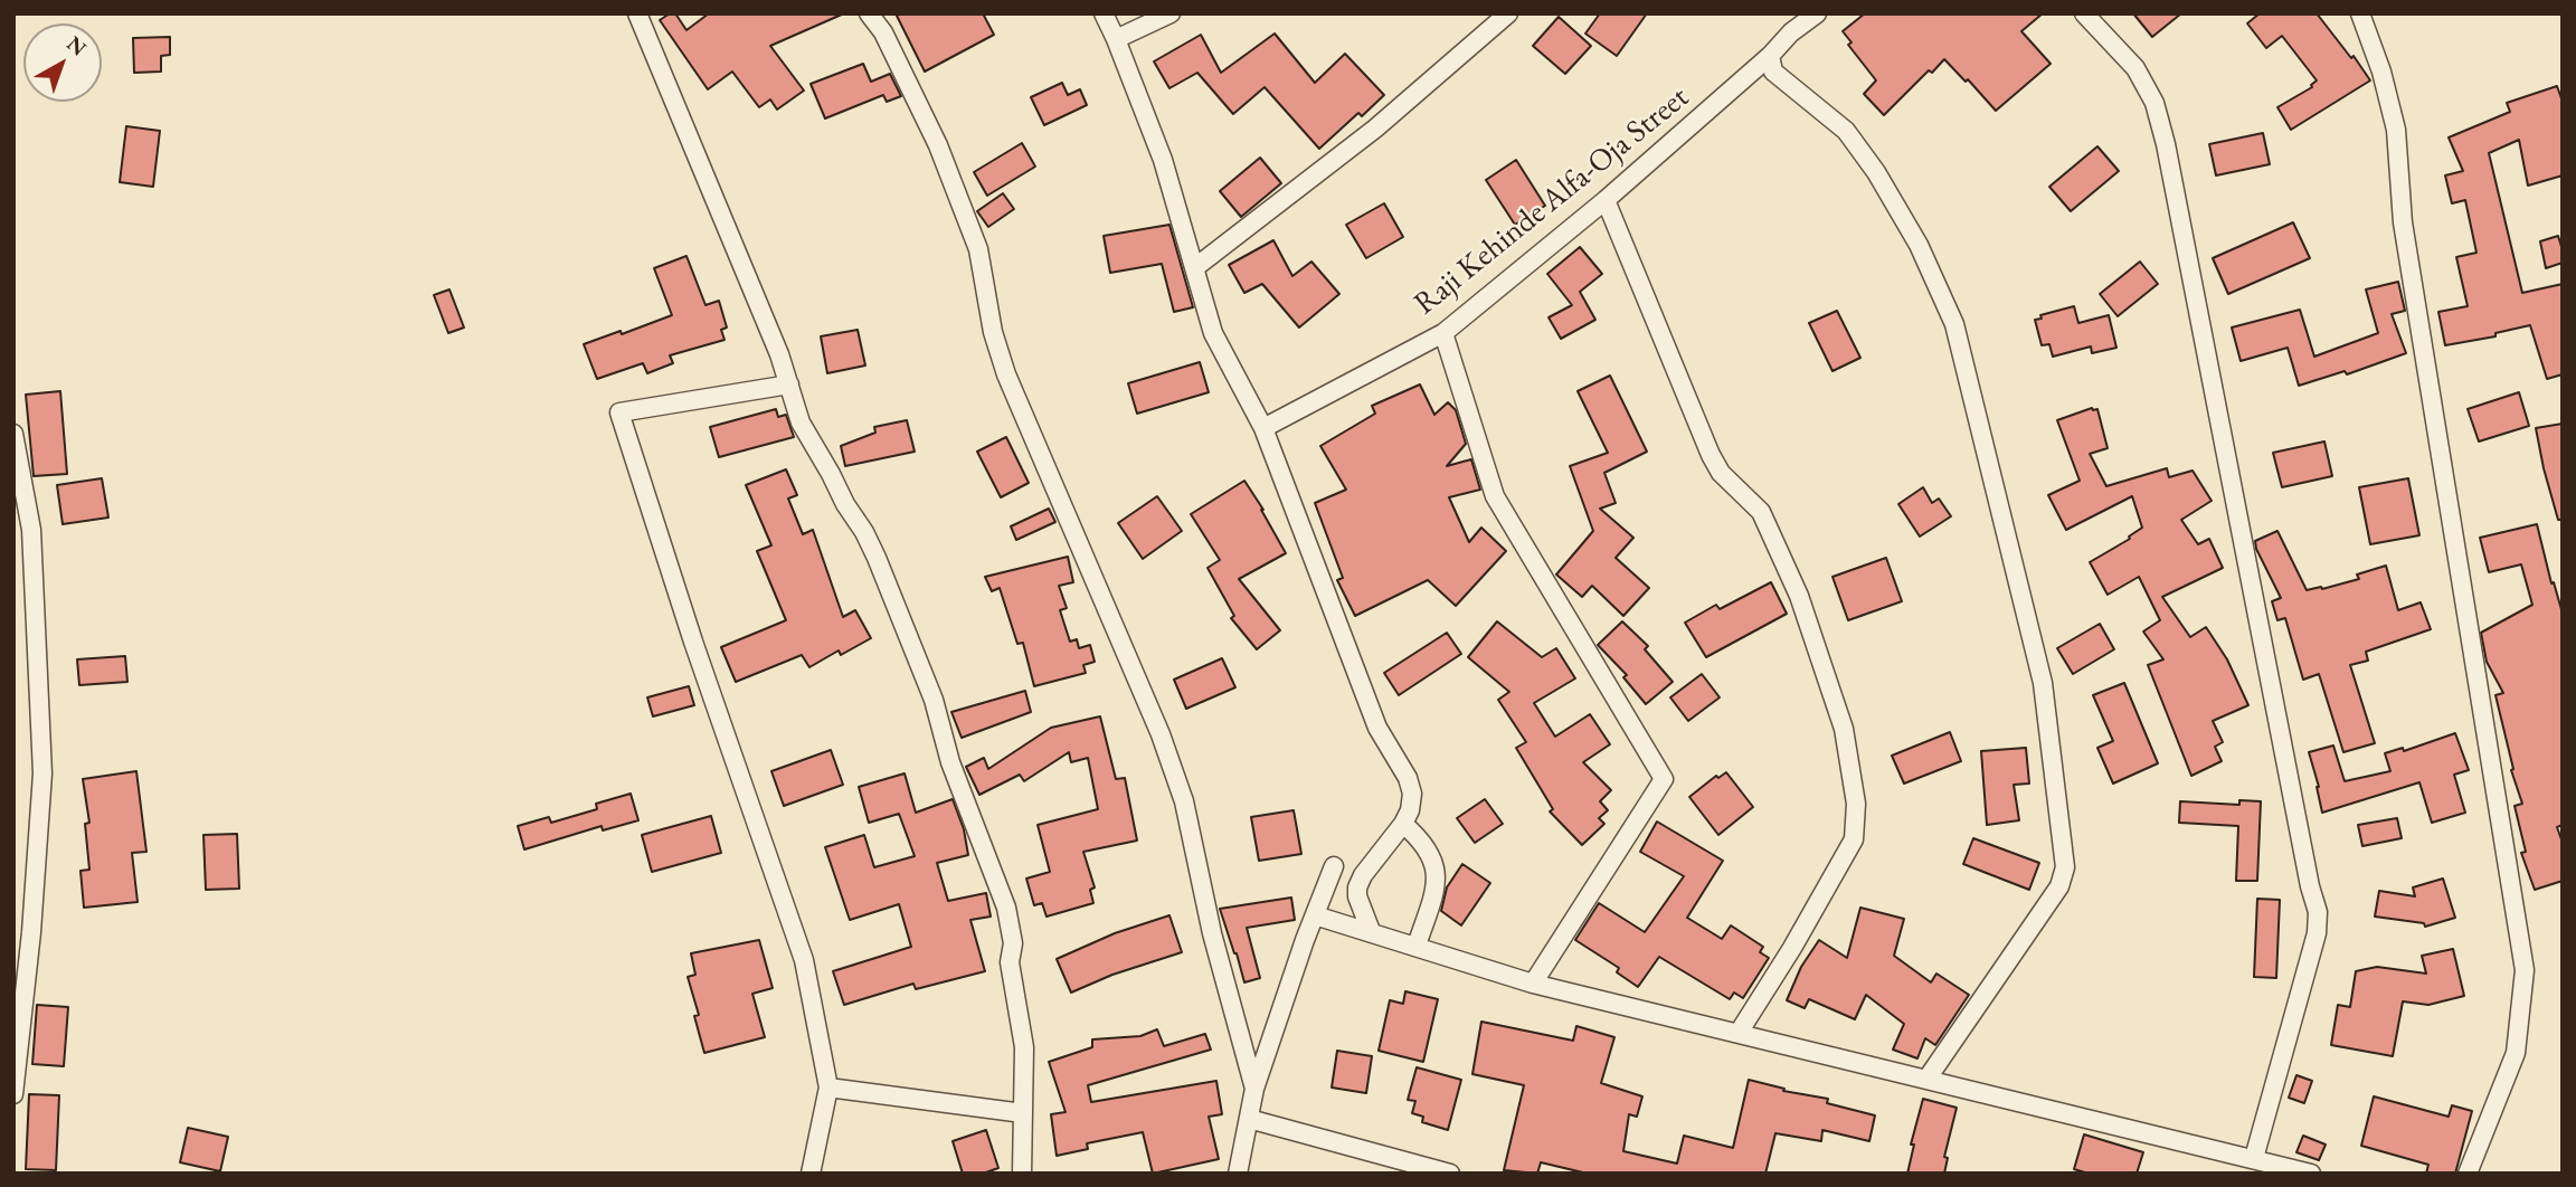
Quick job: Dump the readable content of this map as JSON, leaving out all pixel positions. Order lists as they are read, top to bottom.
{
  "streets": {
    "street": ["Raji Kehinde Alfa-Oja Street"]
  },
  "north": "top right"
}
